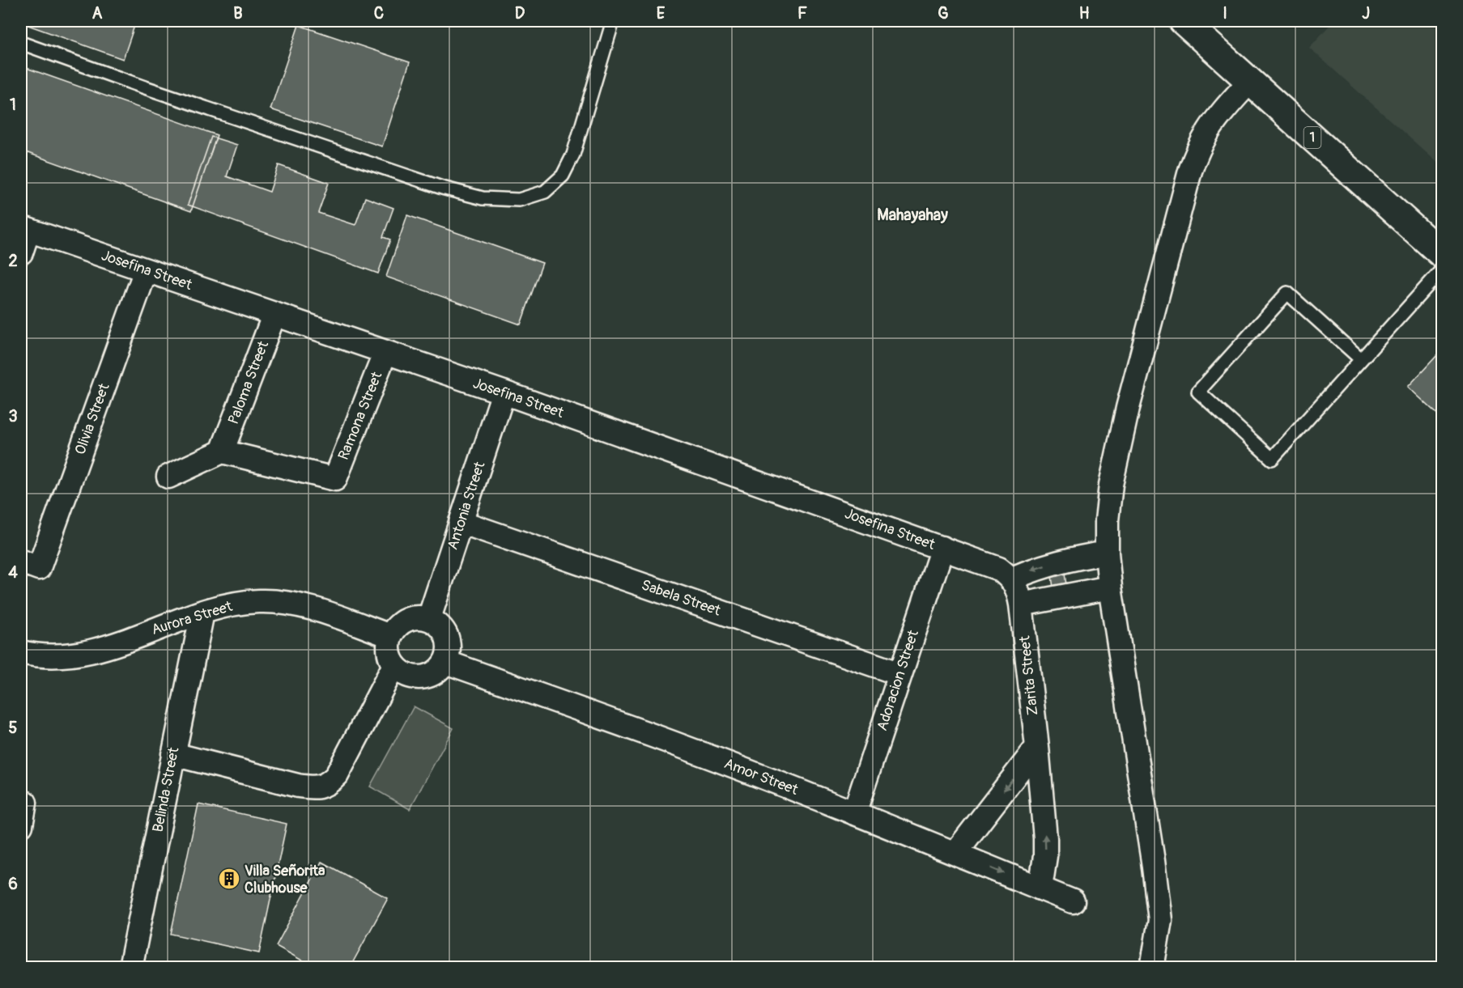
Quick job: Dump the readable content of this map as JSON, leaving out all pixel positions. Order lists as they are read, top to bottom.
{
  "streets": {
    "highway": ["1"],
    "street": [
      "Josefina Street",
      "Paloma Street",
      "Ramona Street",
      "Olivia Street",
      "Antonia Street",
      "Sabela Street",
      "Aurora Street",
      "Zarita Street",
      "Adoracion Street",
      "Amor Street",
      "Belinda Street"
    ]
  },
  "crossings": [
    ["Josefina Street", "Paloma Street"],
    ["Josefina Street", "Ramona Street"],
    ["Josefina Street", "Olivia Street"],
    ["Josefina Street", "Antonia Street"],
    ["Josefina Street", "Zarita Street"],
    ["Josefina Street", "Adoracion Street"],
    ["Paloma Street", "Ramona Street"],
    ["Antonia Street", "Sabela Street"],
    ["Antonia Street", "Aurora Street"],
    ["Antonia Street", "Amor Street"],
    ["Sabela Street", "Adoracion Street"],
    ["Aurora Street", "Amor Street"],
    ["Aurora Street", "Belinda Street"],
    ["Zarita Street", "Amor Street"],
    ["Adoracion Street", "Amor Street"]
  ],
  "districts": ["Mahayahay"],
  "places": {
    "building": ["Villa Señorita Clubhouse"]
  },
  "grid": {
    "columns": [
      "A",
      "B",
      "C",
      "D",
      "E",
      "F",
      "G",
      "H",
      "I",
      "J"
    ],
    "rows": [
      "1",
      "2",
      "3",
      "4",
      "5",
      "6"
    ]
  }
}
